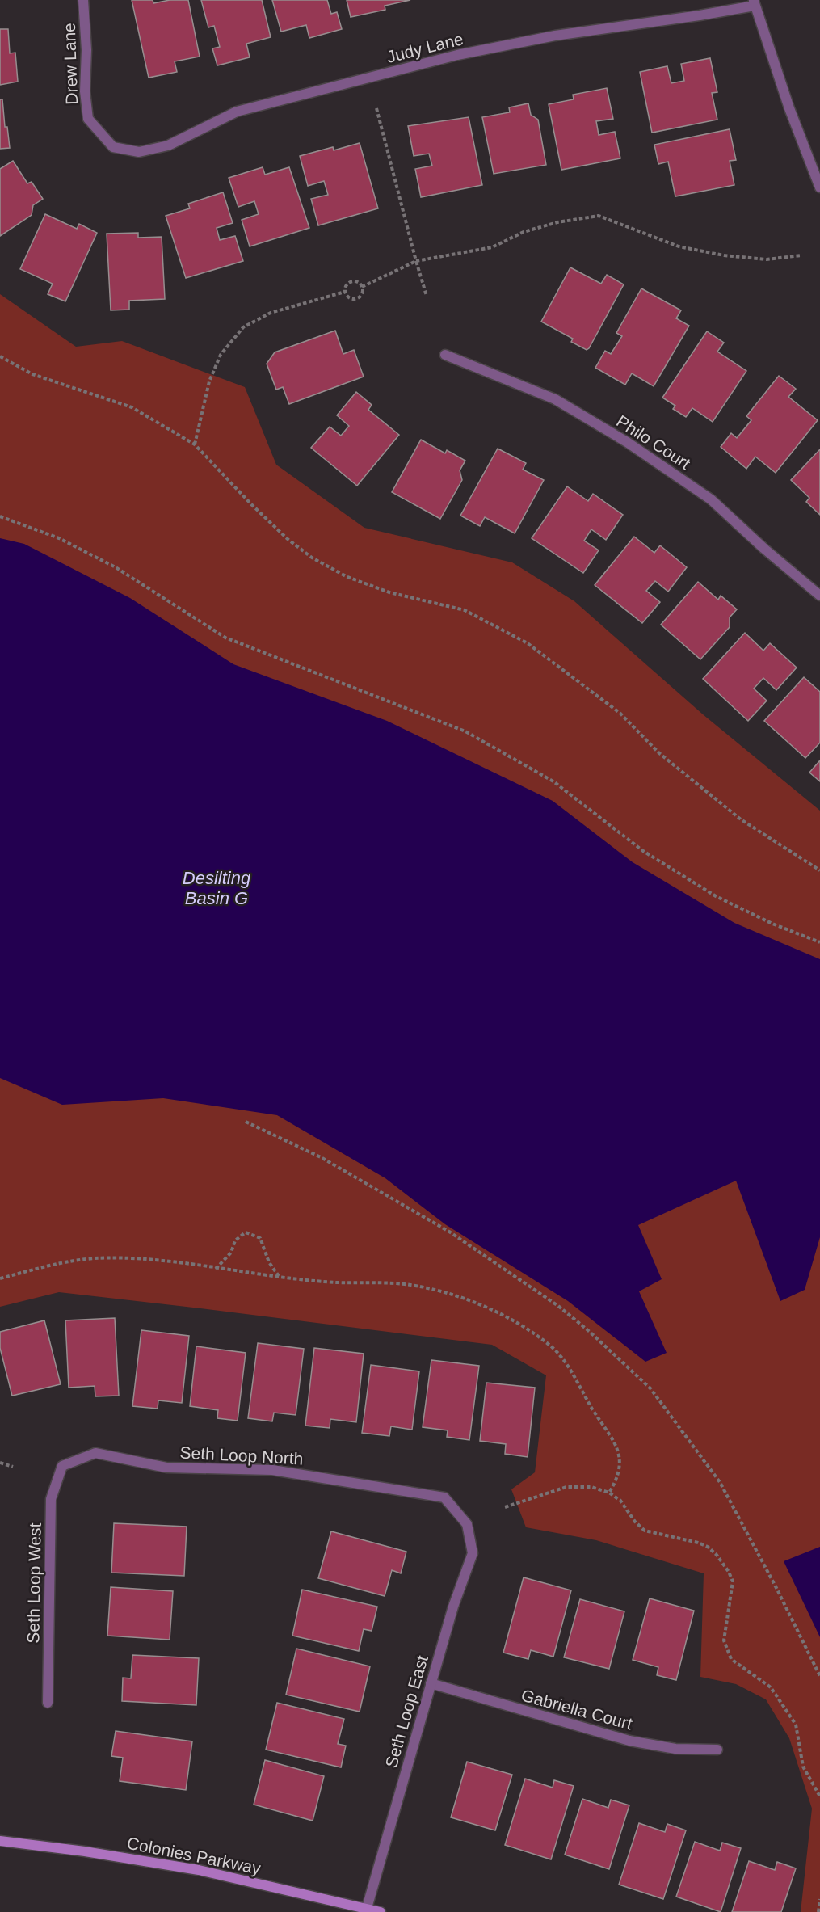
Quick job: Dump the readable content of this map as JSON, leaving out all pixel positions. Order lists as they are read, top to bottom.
{
  "streets": {
    "street": [
      "Judy Lane",
      "Drew Lane",
      "Philo Court",
      "Seth Loop North",
      "Seth Loop West",
      "Gabriella Court",
      "Seth Loop East",
      "Colonies Parkway"
    ]
  },
  "crossings": [
    ["Judy Lane", "Drew Lane"],
    ["Seth Loop North", "Seth Loop West"],
    ["Seth Loop North", "Seth Loop East"],
    ["Gabriella Court", "Seth Loop East"],
    ["Seth Loop East", "Colonies Parkway"]
  ],
  "water": ["Desilting Basin G"]
}
